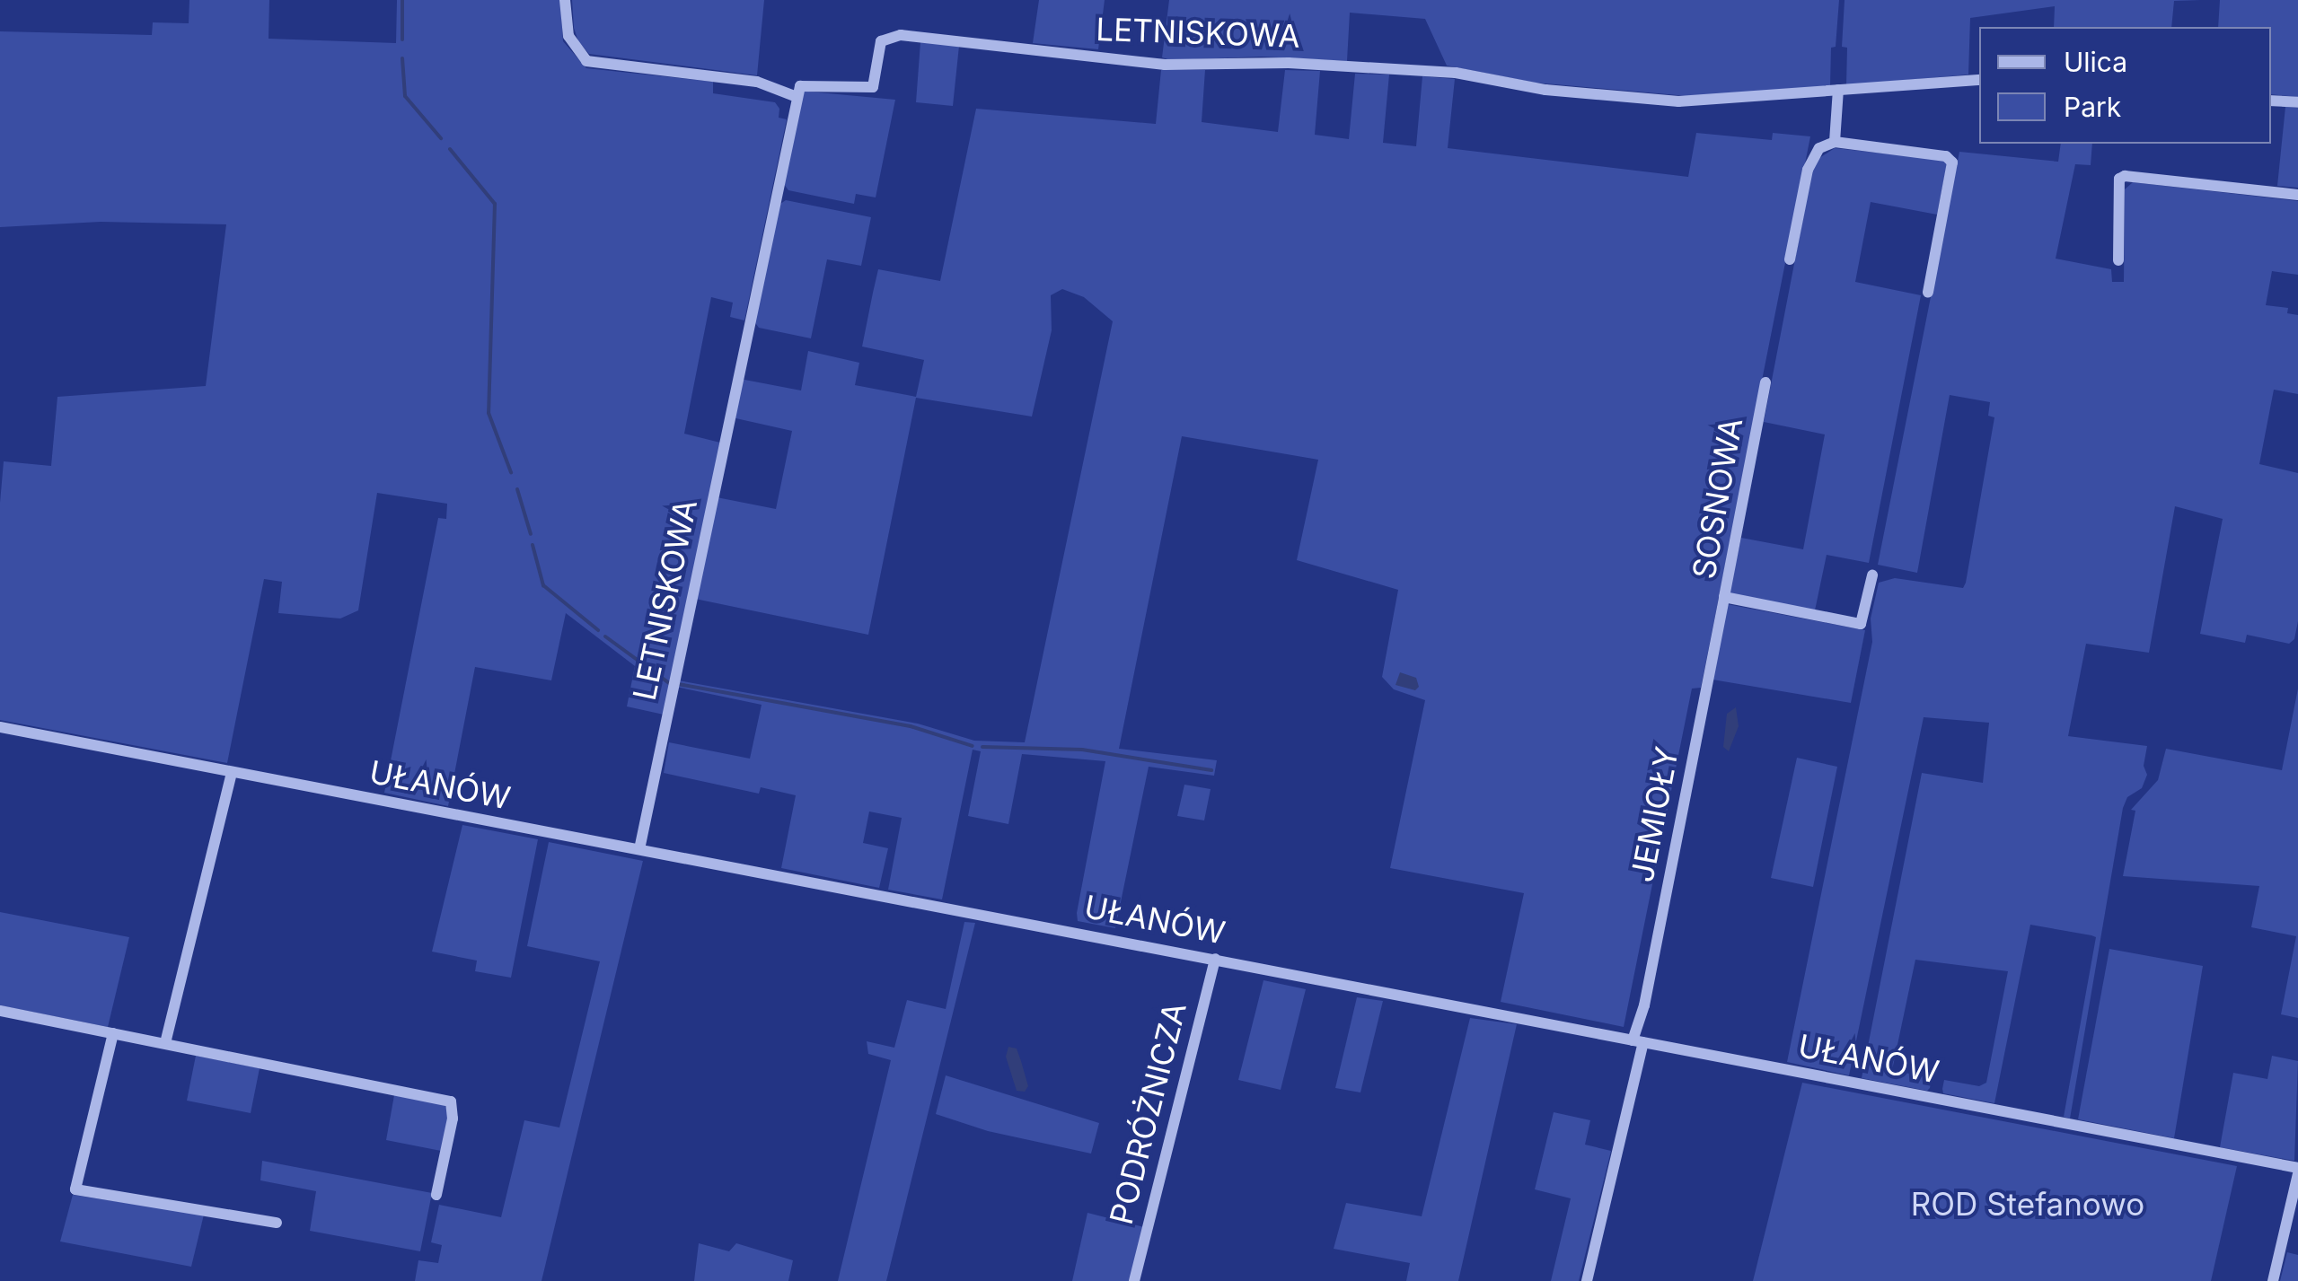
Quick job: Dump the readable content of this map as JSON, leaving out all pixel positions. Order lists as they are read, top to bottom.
{
  "streets": {
    "street": [
      "LETNISKOWA",
      "SOSNOWA",
      "UŁANÓW",
      "JEMIOŁY",
      "PODRÓŻNICZA"
    ]
  },
  "crossings": [
    ["LETNISKOWA", "UŁANÓW"],
    ["SOSNOWA", "JEMIOŁY"],
    ["UŁANÓW", "JEMIOŁY"],
    ["UŁANÓW", "PODRÓŻNICZA"]
  ],
  "parks": ["ROD Stefanowo"],
  "legend": ["Ulica", "Park"]
}
